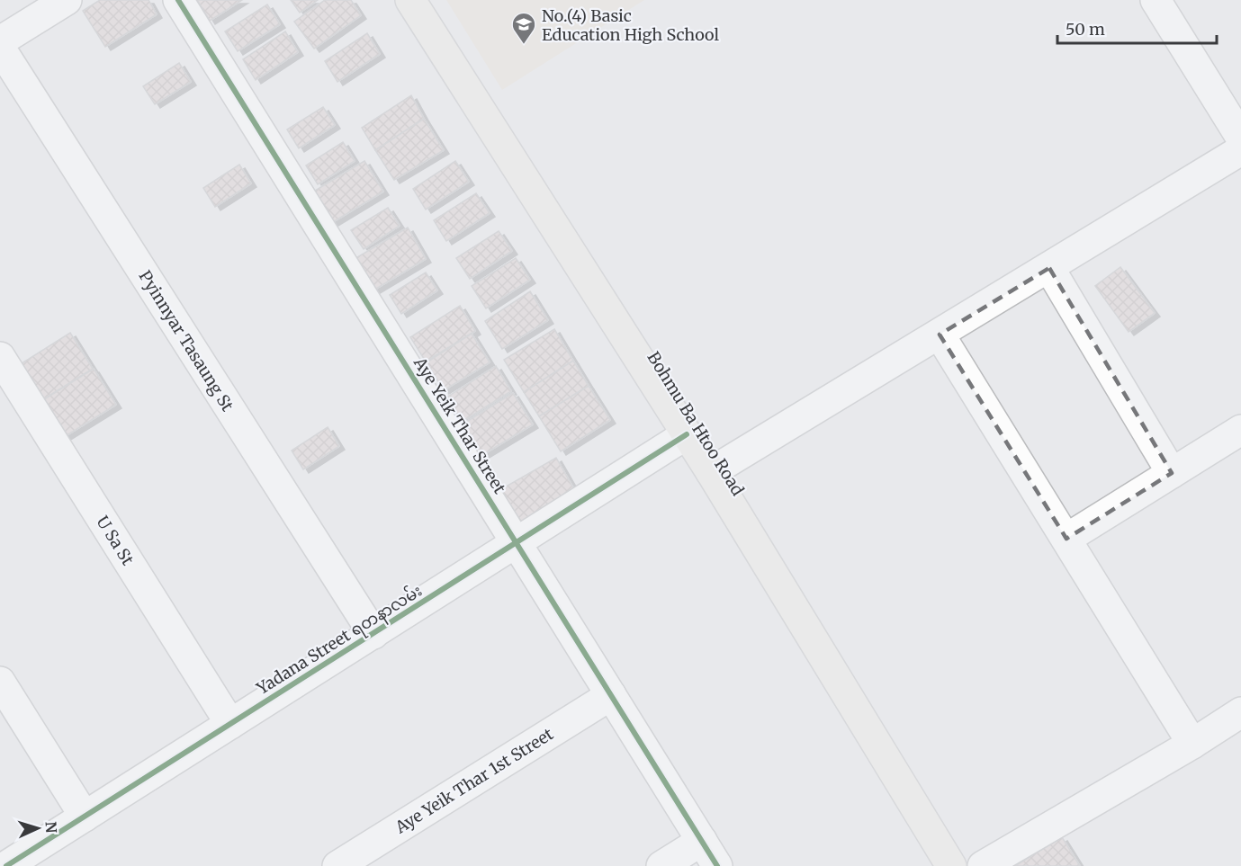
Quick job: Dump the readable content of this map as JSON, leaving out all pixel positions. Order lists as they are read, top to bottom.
{
  "streets": {
    "main road": ["Bohmu Ba Htoo Road"],
    "street": [
      "Pyinnyar Tasaung St",
      "Aye Yeik Thar Street",
      "U Sa St",
      "Yadana Street ရတနာလမ်း",
      "Aye Yeik Thar 1st Street"
    ]
  },
  "crossings": [
    ["Pyinnyar Tasaung St", "Yadana Street ရတနာလမ်း"],
    ["Bohmu Ba Htoo Road", "Yadana Street ရတနာလမ်း"],
    ["Aye Yeik Thar Street", "Yadana Street ရတနာလမ်း"],
    ["Aye Yeik Thar Street", "Aye Yeik Thar 1st Street"],
    ["U Sa St", "Yadana Street ရတနာလမ်း"]
  ],
  "places": {
    "school or university": ["No.(4) Basic Education High School"]
  },
  "scale_bar": "50 m",
  "north": "right"
}
